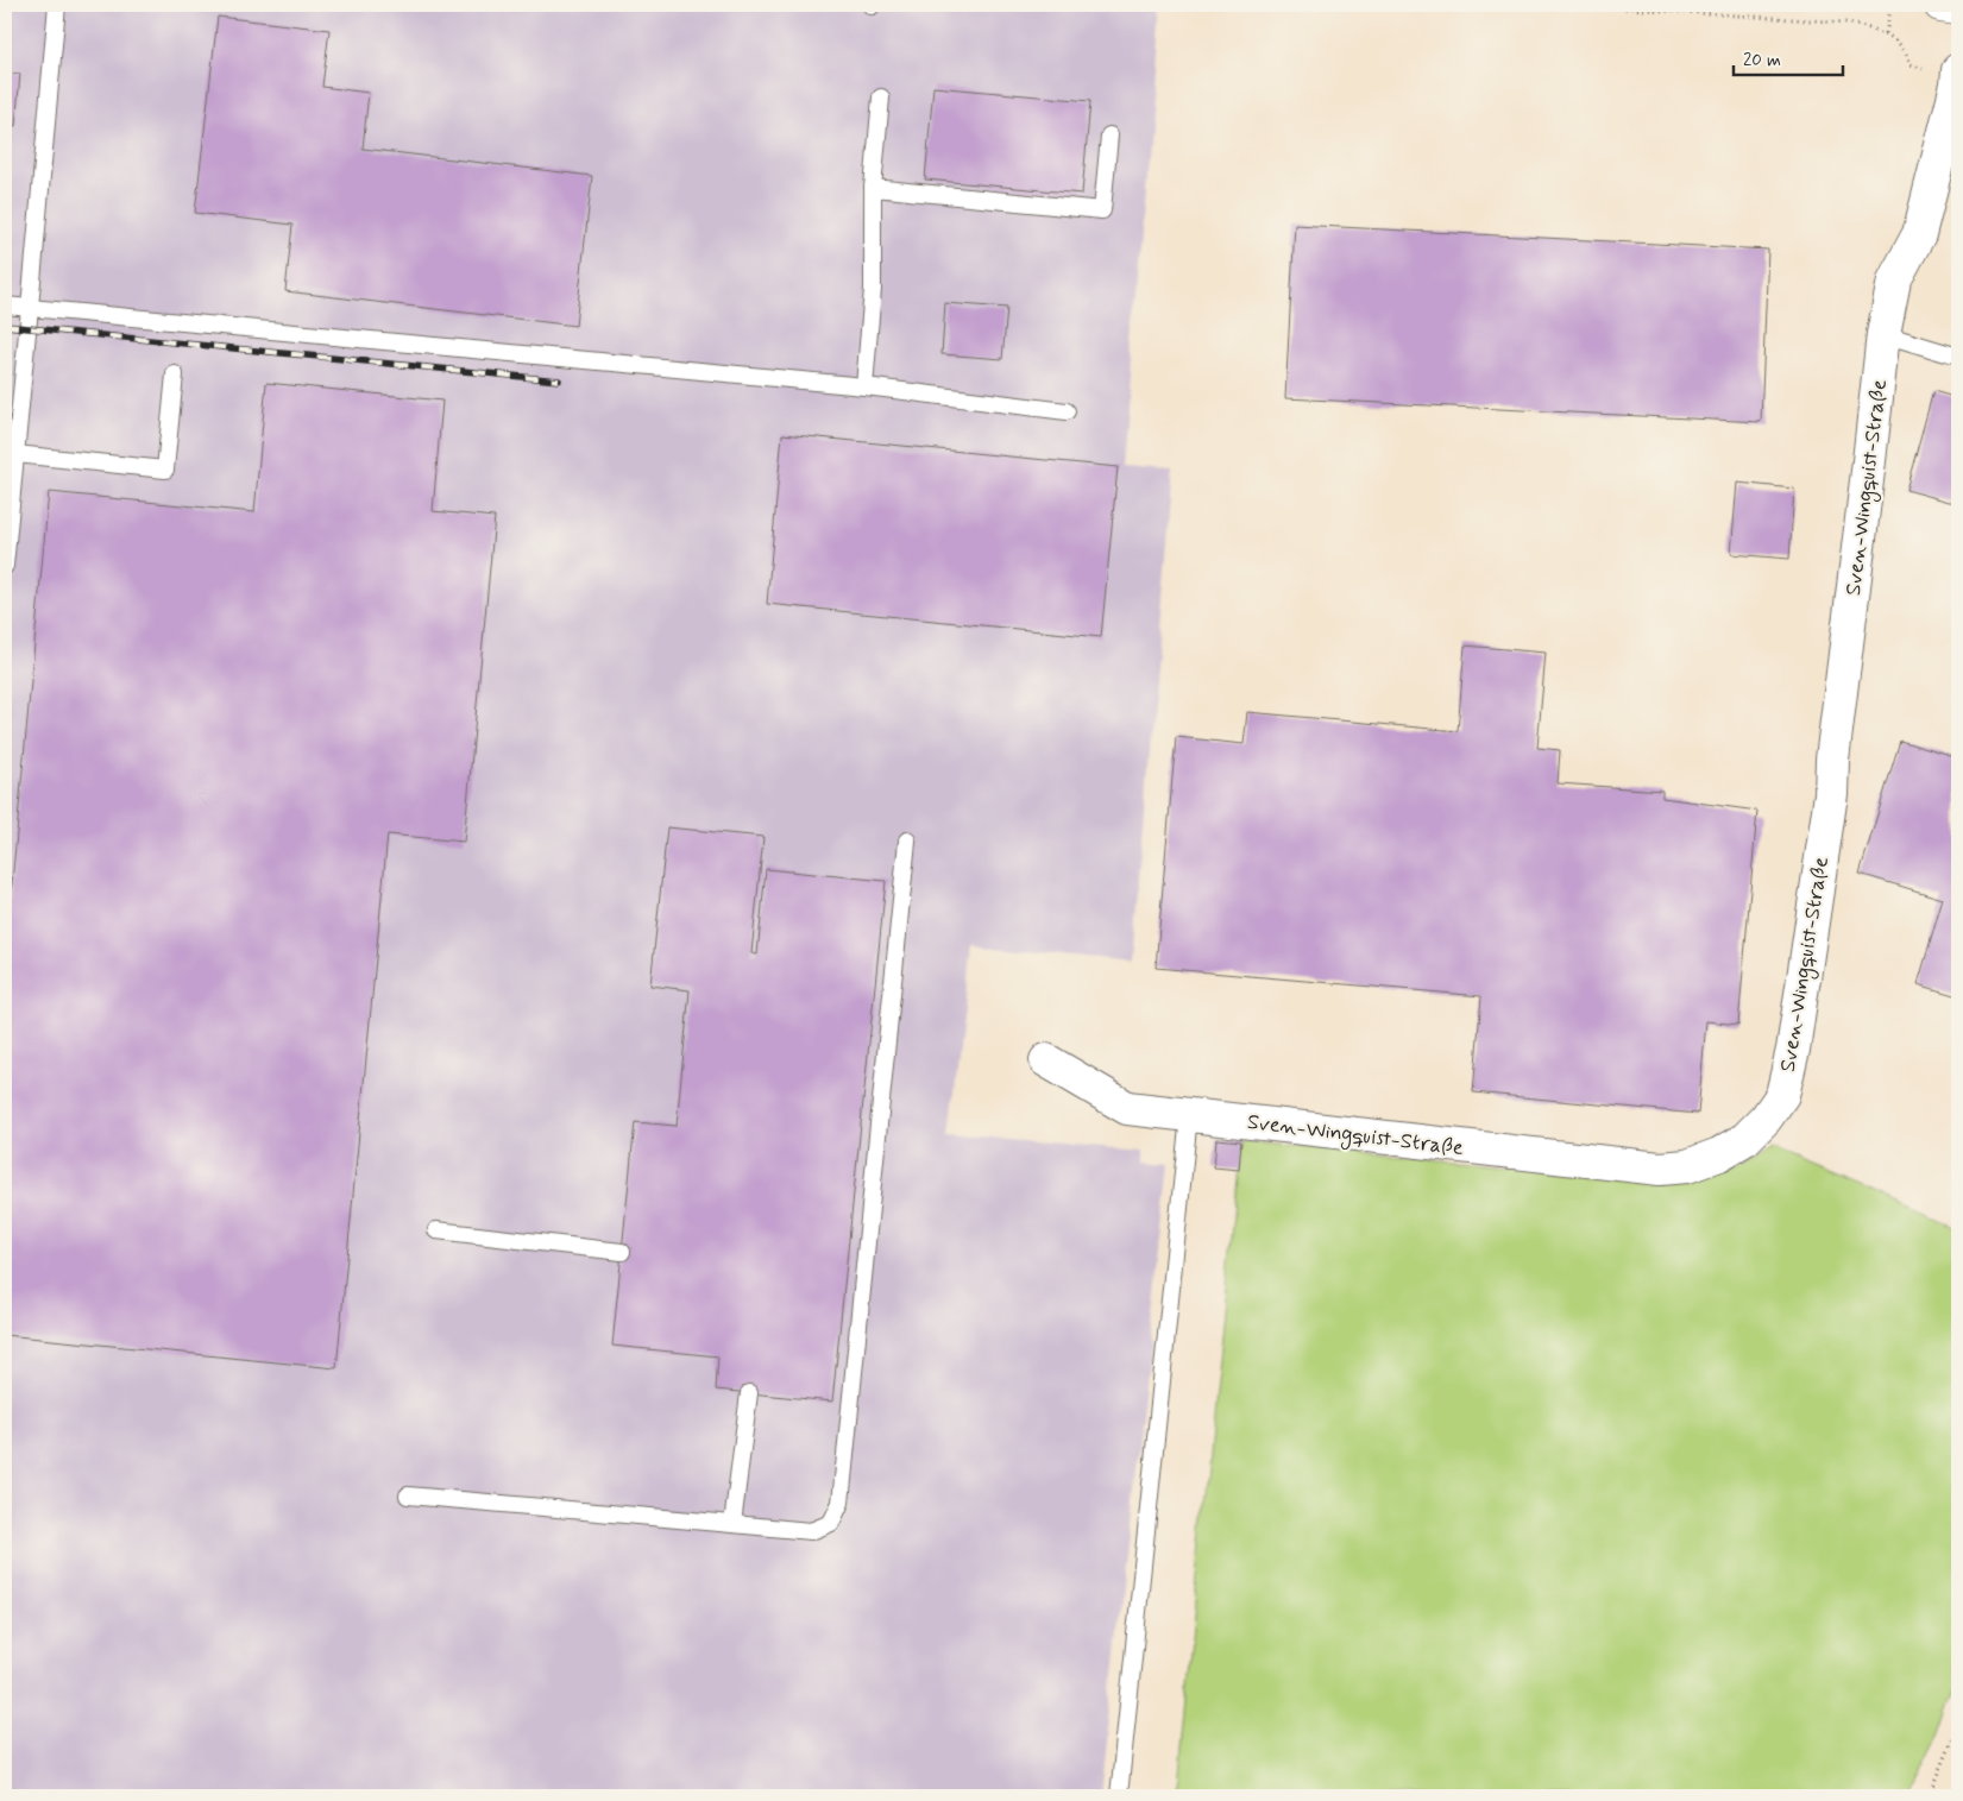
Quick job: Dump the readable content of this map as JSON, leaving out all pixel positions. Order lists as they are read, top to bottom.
{
  "streets": {
    "street": ["Sven-Wingquist-Straße"]
  },
  "scale_bar": "20 m"
}
